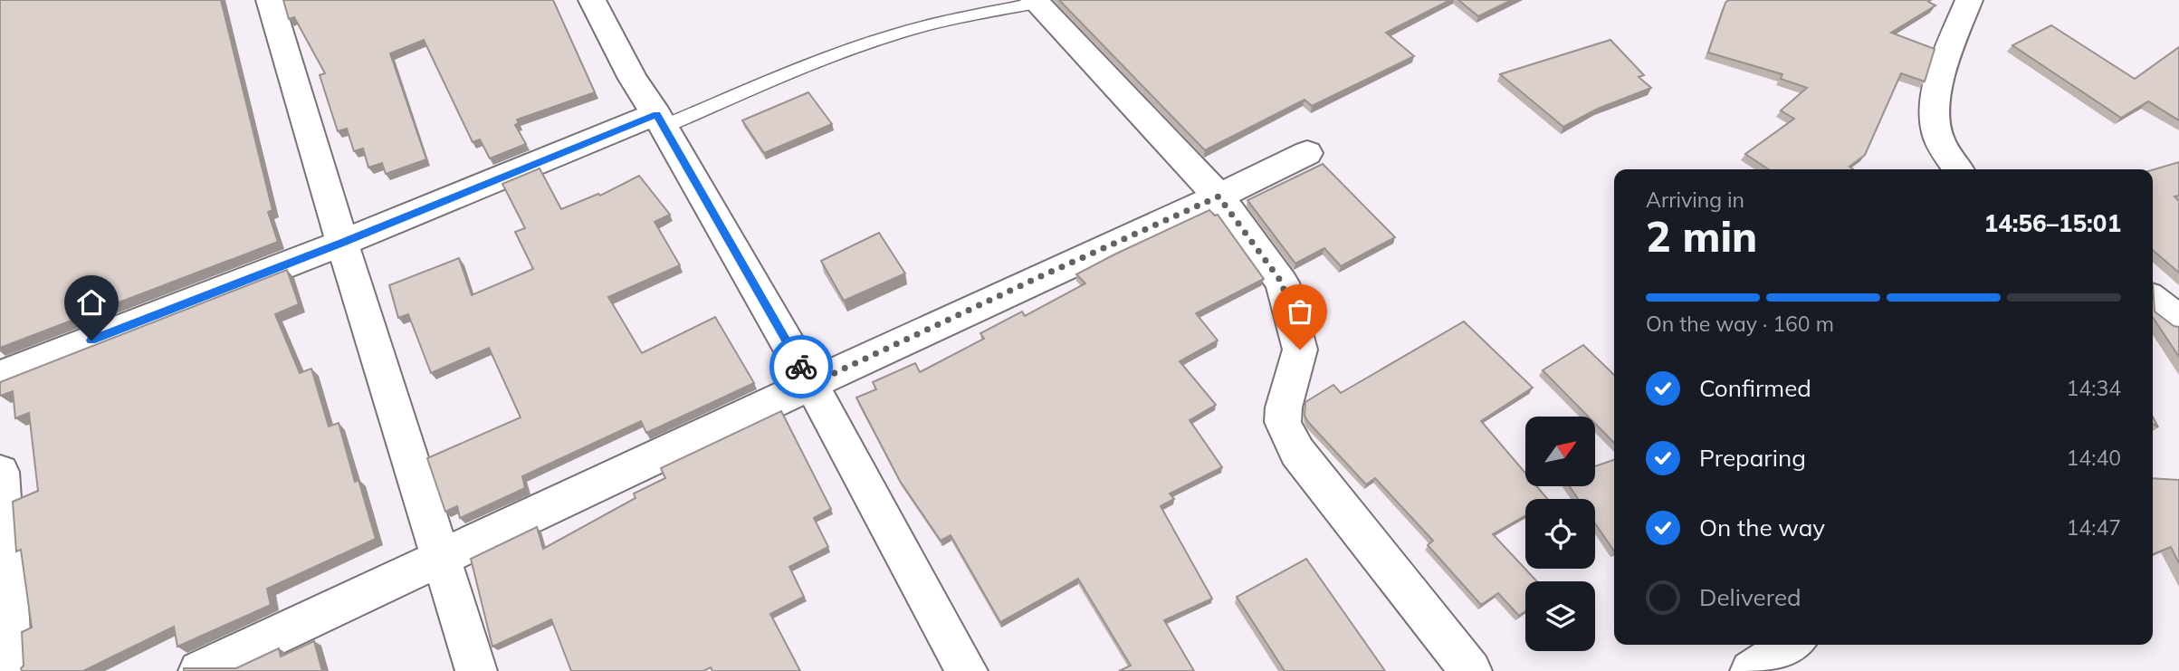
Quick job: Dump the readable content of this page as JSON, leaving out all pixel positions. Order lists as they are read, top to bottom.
{
  "north": "top right",
  "page": {
    "heading": ["2 min", "Arriving in", "14:56–15:01"],
    "bar": "On the way · 160 m",
    "list": [
      ["Confirmed", "14:34"],
      ["Preparing", "14:40"],
      ["On the way", "14:47"],
      "Delivered"
    ]
  }
}
